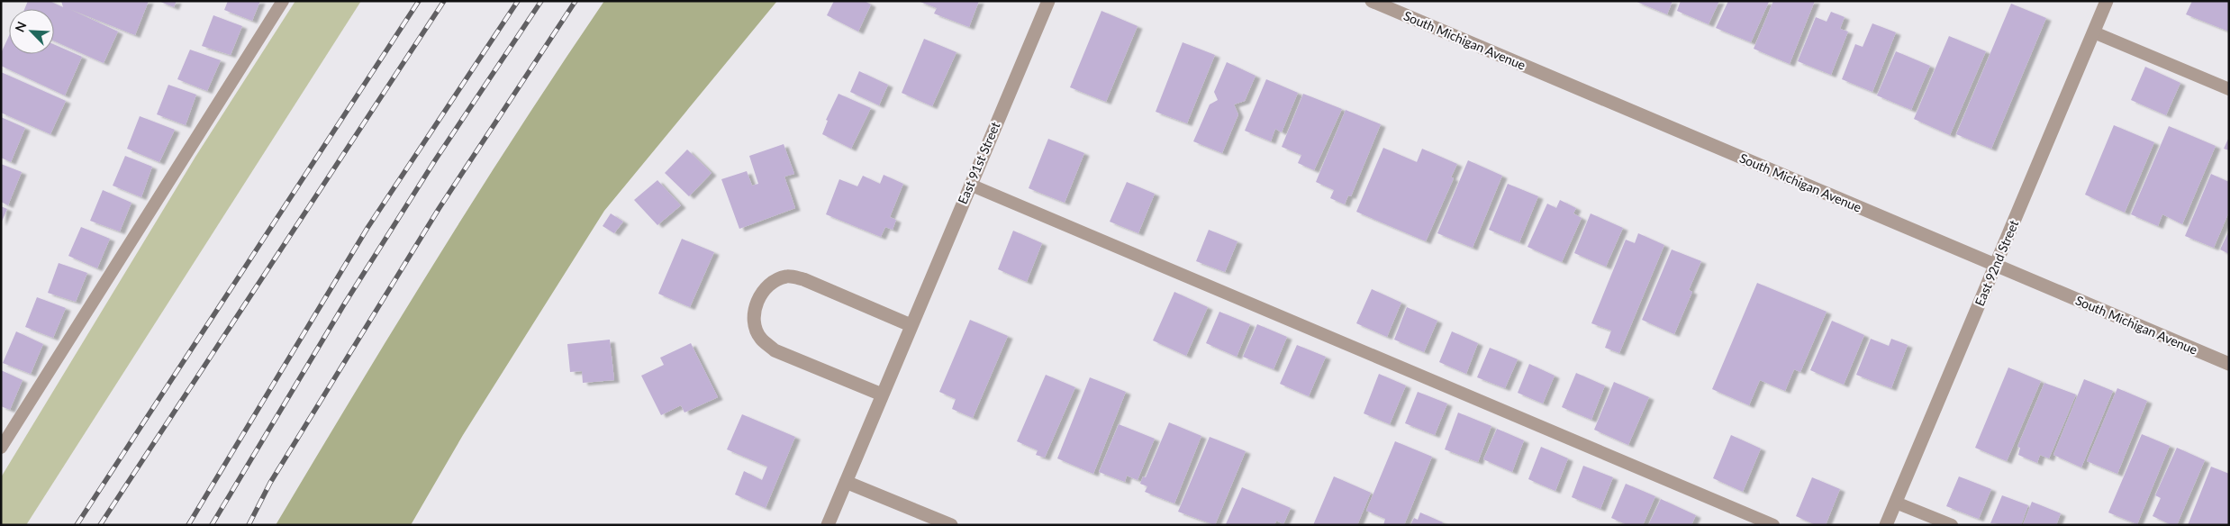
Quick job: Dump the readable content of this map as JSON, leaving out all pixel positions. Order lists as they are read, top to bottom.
{
  "streets": {
    "street": ["South Michigan Avenue", "East 91st Street", "East 92nd Street"]
  },
  "crossings": [
    ["South Michigan Avenue", "East 92nd Street"]
  ],
  "north": "top left"
}
